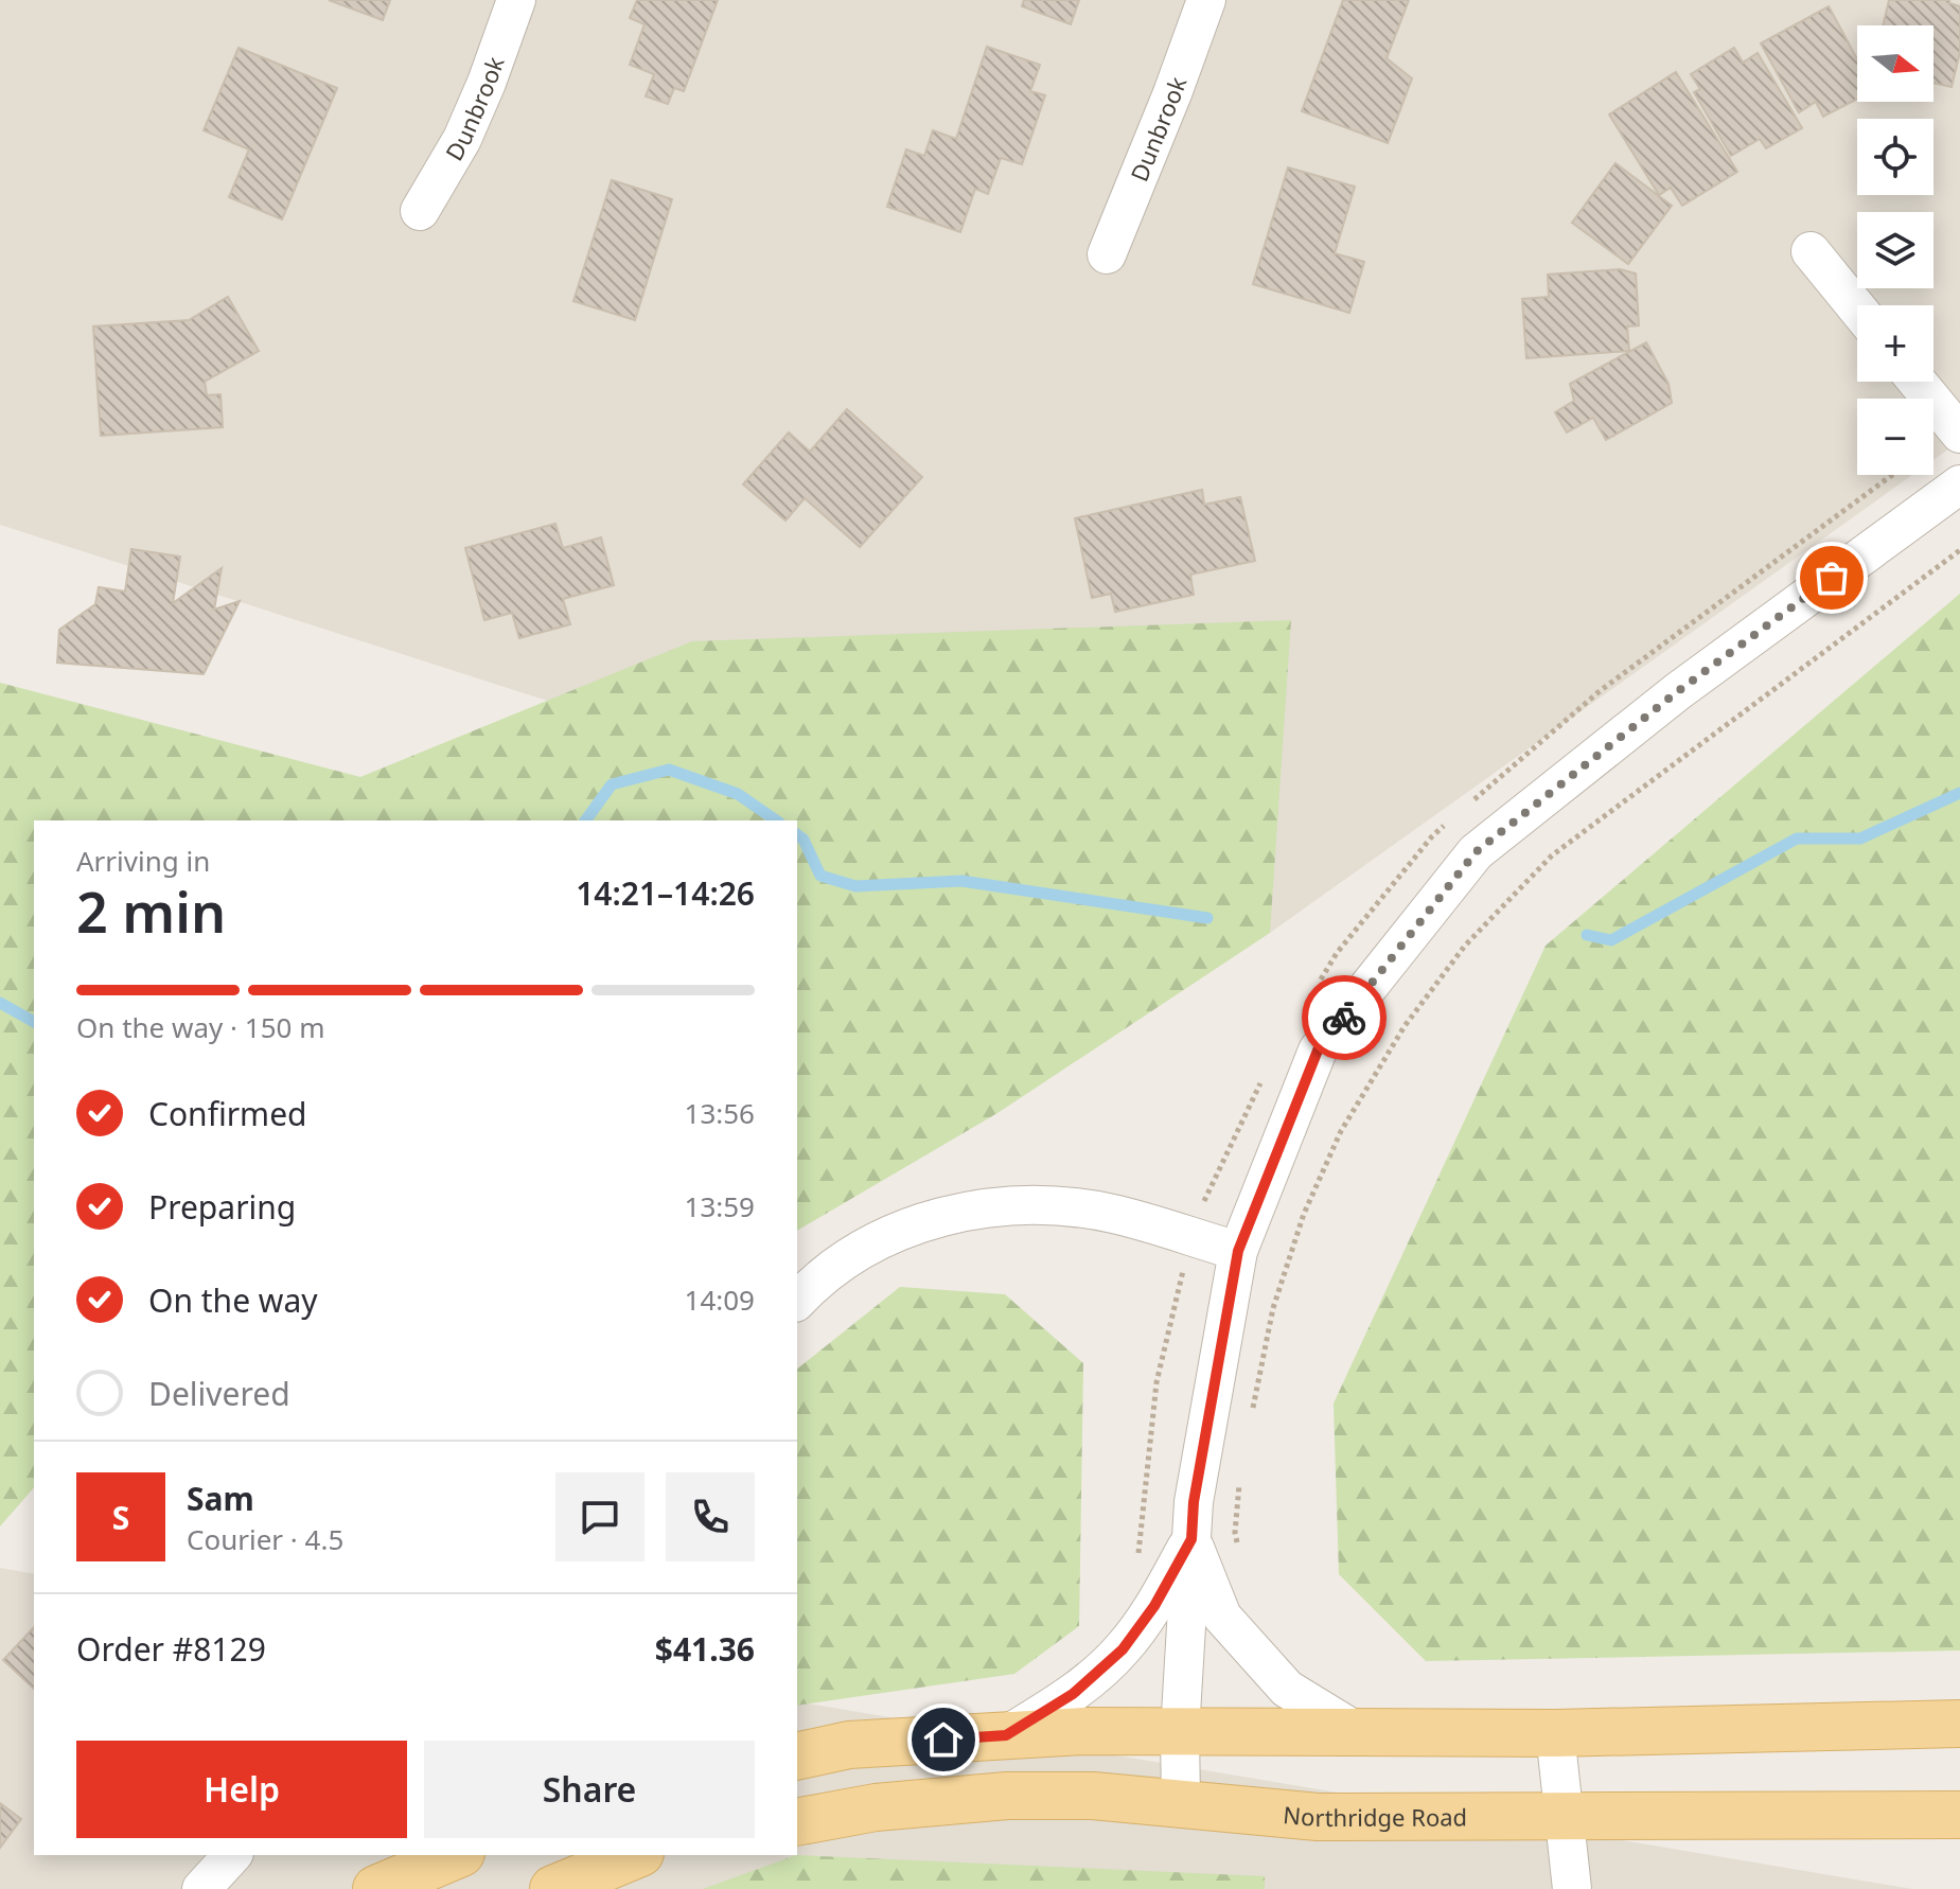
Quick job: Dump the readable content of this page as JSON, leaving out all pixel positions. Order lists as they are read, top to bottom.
{
  "streets": {
    "main road": ["Northridge Road"],
    "street": ["Dunbrook"]
  },
  "north": "right",
  "page": {
    "map_buttons": ["+", "−"],
    "heading": ["2 min", "Arriving in", "14:21–14:26"],
    "panel": [
      "Sam",
      "Courier · 4.5",
      "Order #8129",
      "$41.36"
    ],
    "bar": "On the way · 150 m",
    "list": [
      ["Confirmed", "13:56"],
      ["Preparing", "13:59"],
      ["On the way", "14:09"],
      "Delivered"
    ],
    "round": "S",
    "buttons": ["Help", "Share"]
  }
}
